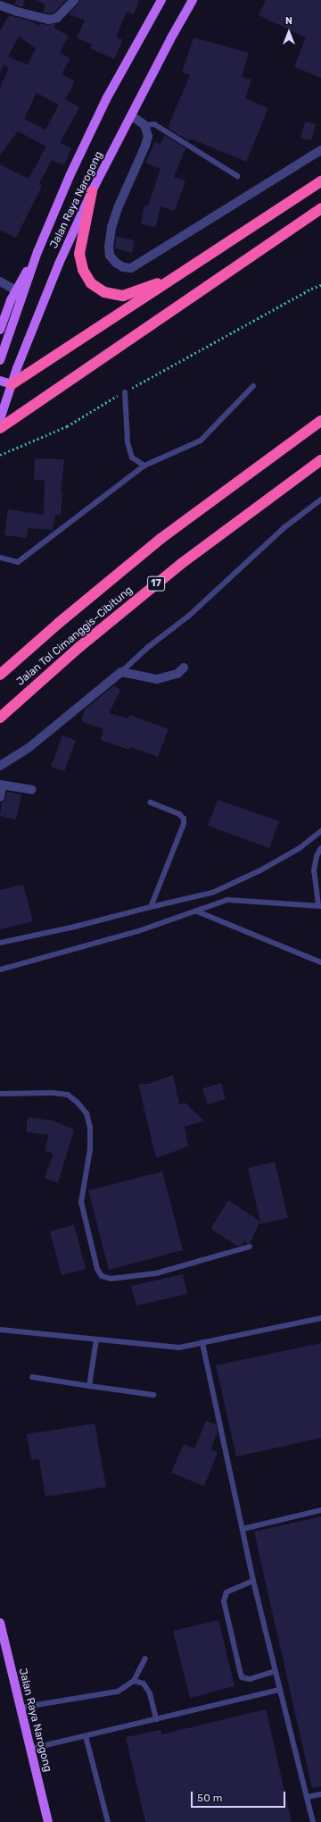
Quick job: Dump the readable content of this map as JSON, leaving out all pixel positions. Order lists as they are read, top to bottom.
{
  "streets": {
    "highway": ["17", "Jalan Tol Cimanggis–Cibitung"],
    "main road": ["Jalan Raya Narogong"]
  },
  "scale_bar": "50 m",
  "north": "top"
}
